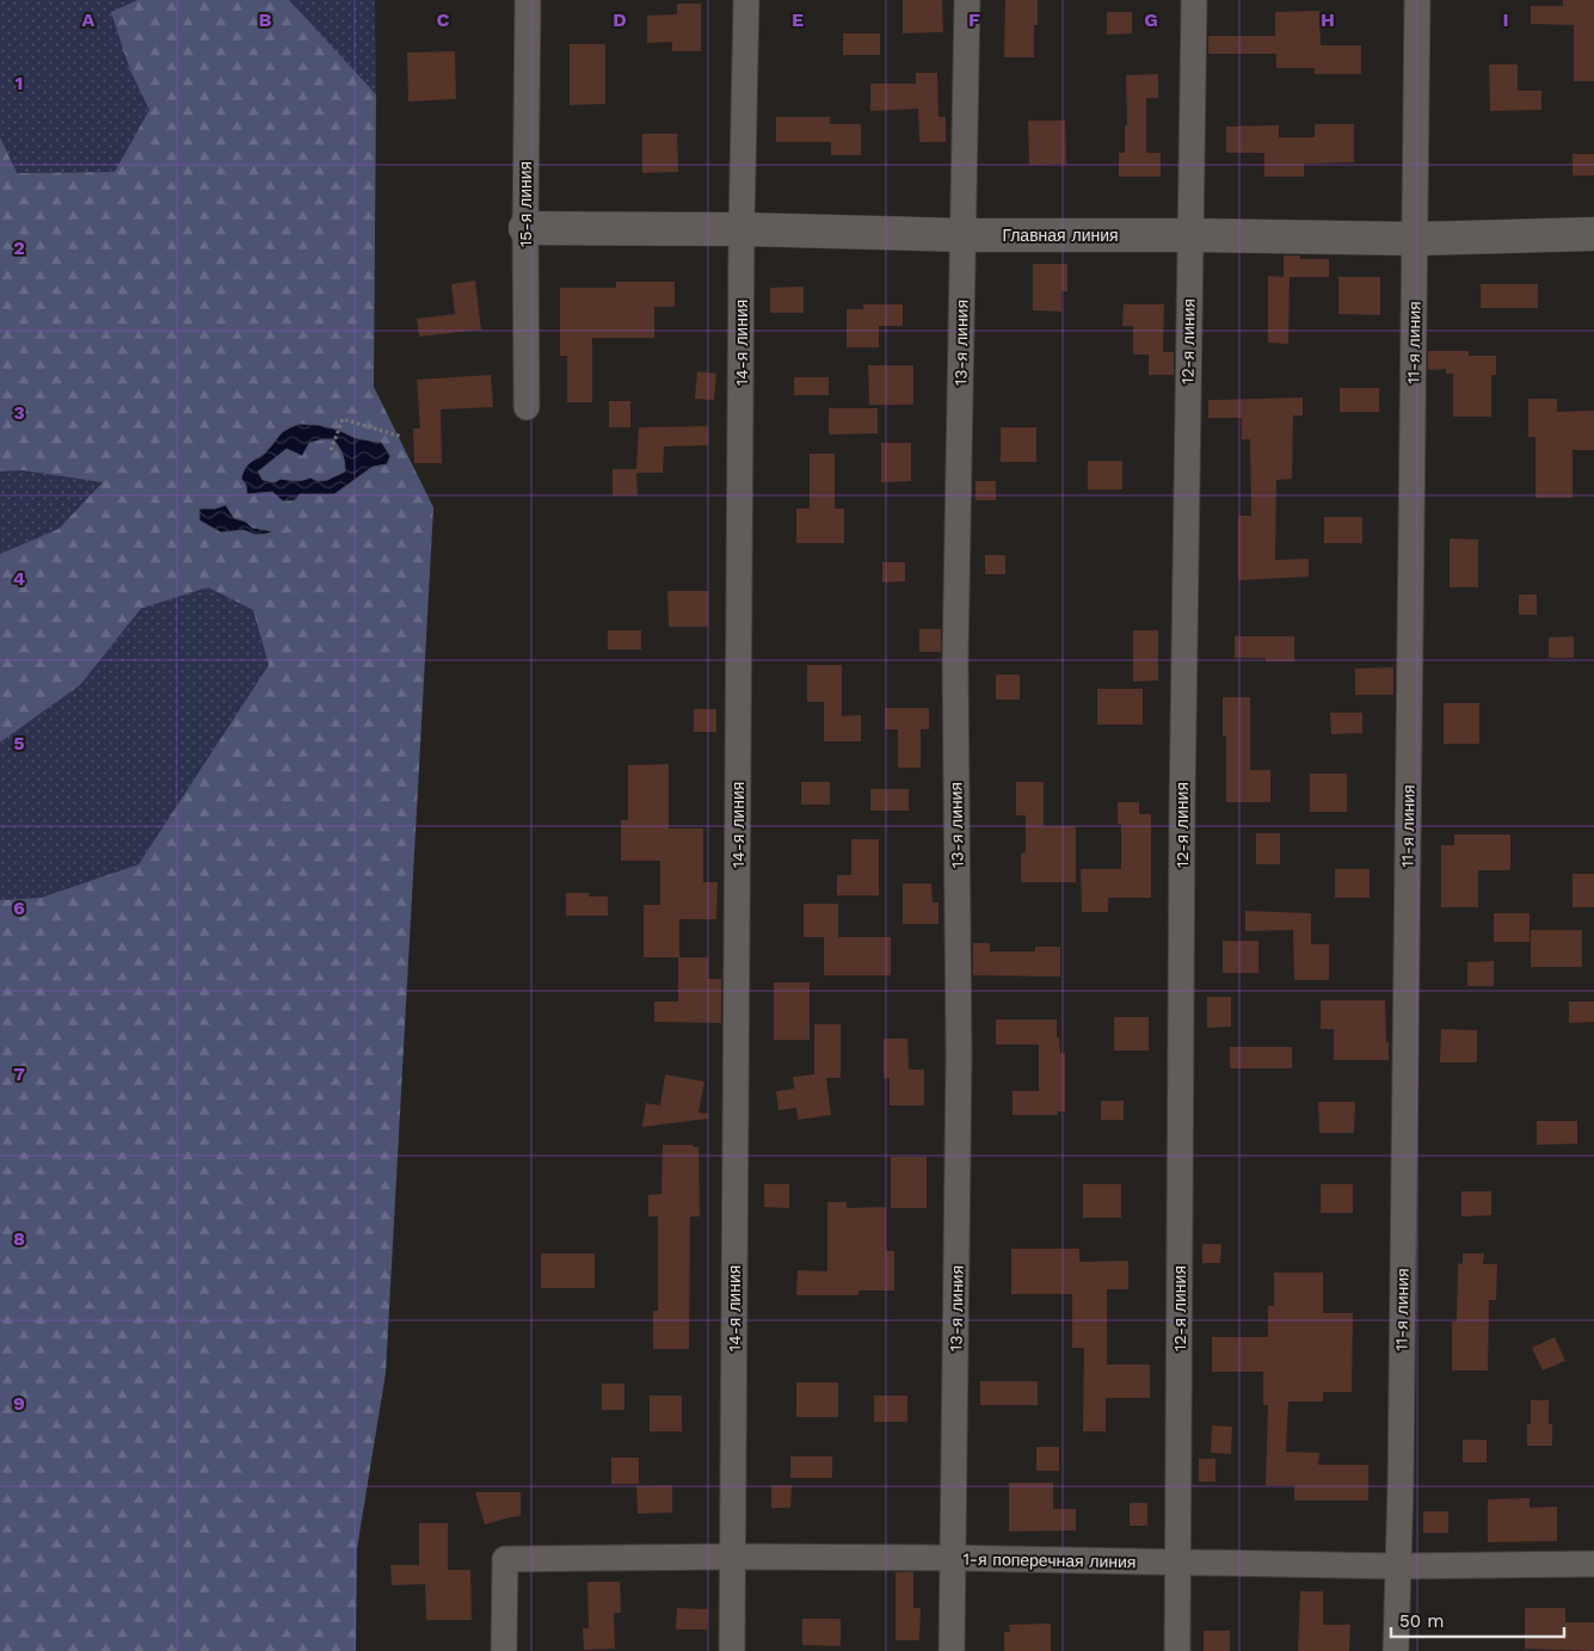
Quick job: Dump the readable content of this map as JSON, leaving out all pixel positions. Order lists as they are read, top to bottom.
{
  "streets": {
    "street": [
      "15-я линия",
      "Главная линия",
      "12-я линия",
      "14-я линия",
      "13-я линия",
      "11-я линия",
      "1-я поперечная линия"
    ]
  },
  "crossings": [
    ["15-я линия", "Главная линия"],
    ["Главная линия", "12-я линия"],
    ["Главная линия", "14-я линия"],
    ["Главная линия", "13-я линия"],
    ["Главная линия", "11-я линия"],
    ["12-я линия", "1-я поперечная линия"],
    ["14-я линия", "1-я поперечная линия"],
    ["13-я линия", "1-я поперечная линия"],
    ["11-я линия", "1-я поперечная линия"]
  ],
  "scale_bar": "50 m",
  "grid": {
    "columns": [
      "A",
      "B",
      "C",
      "D",
      "E",
      "F",
      "G",
      "H",
      "I"
    ],
    "rows": [
      "1",
      "2",
      "3",
      "4",
      "5",
      "6",
      "7",
      "8",
      "9"
    ]
  }
}
